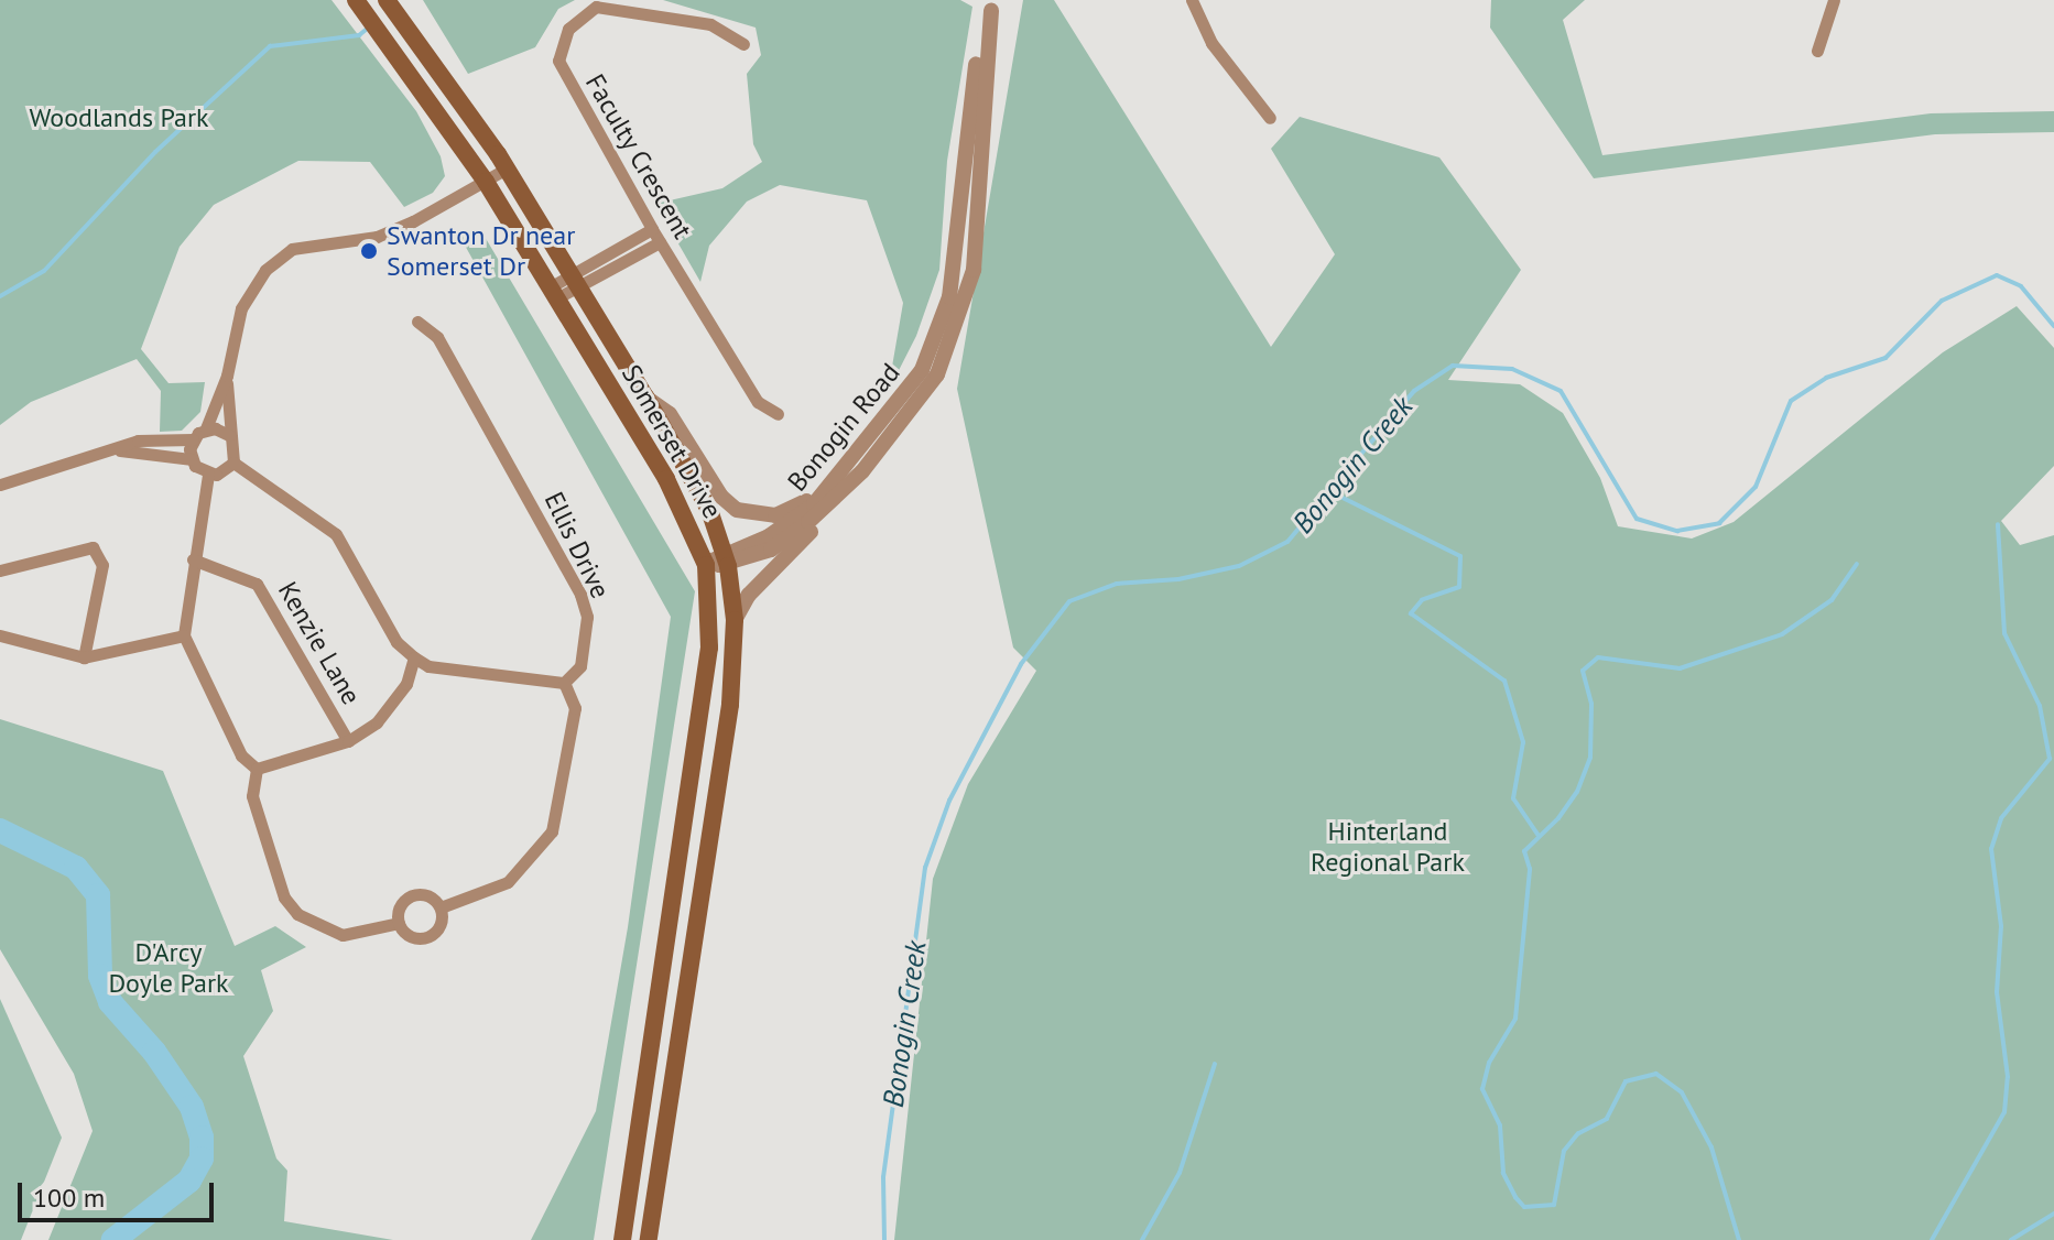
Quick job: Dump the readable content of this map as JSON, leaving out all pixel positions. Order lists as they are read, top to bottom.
{
  "streets": {
    "main road": ["Somerset Drive"],
    "street": [
      "Faculty Crescent",
      "Bonogin Road",
      "Ellis Drive",
      "Kenzie Lane"
    ]
  },
  "crossings": [
    ["Bonogin Road", "Somerset Drive"]
  ],
  "water": ["Bonogin Creek"],
  "parks": ["Woodlands Park", "Hinterland Regional Park", "D'Arcy Doyle Park"],
  "places": ["Swanton Dr near Somerset Dr"],
  "scale_bar": "100 m"
}
